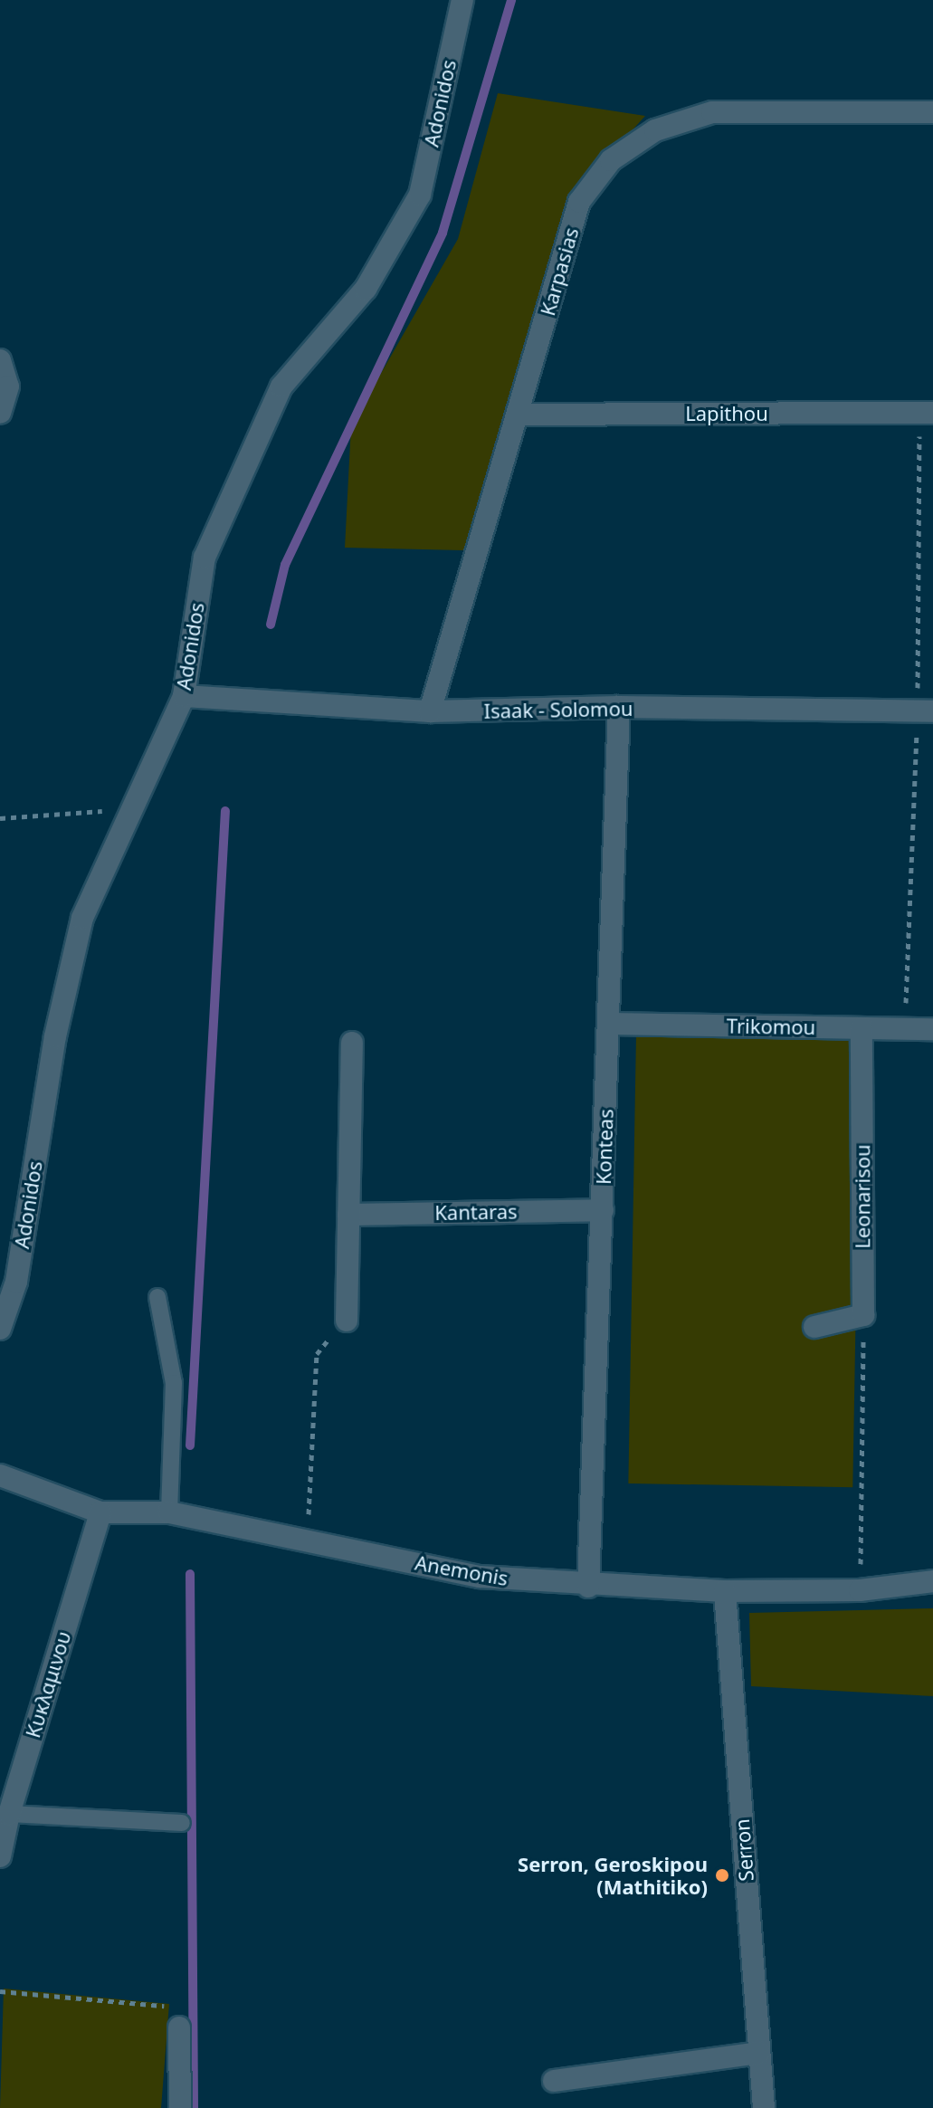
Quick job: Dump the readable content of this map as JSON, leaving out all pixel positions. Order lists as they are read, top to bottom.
{
  "streets": {
    "street": [
      "Adonidos",
      "Karpasias",
      "Lapithou",
      "Isaak - Solomou",
      "Trikomou",
      "Konteas",
      "Leonarisou",
      "Kantaras",
      "Anemonis",
      "Κυκλαμινου",
      "Serron"
    ]
  },
  "crossings": [
    ["Adonidos", "Isaak - Solomou"],
    ["Karpasias", "Lapithou"],
    ["Karpasias", "Isaak - Solomou"],
    ["Isaak - Solomou", "Konteas"],
    ["Trikomou", "Konteas"],
    ["Trikomou", "Leonarisou"],
    ["Konteas", "Kantaras"],
    ["Konteas", "Anemonis"],
    ["Anemonis", "Κυκλαμινου"],
    ["Anemonis", "Serron"]
  ],
  "places": ["Serron, Geroskipou (Mathitiko)"]
}
